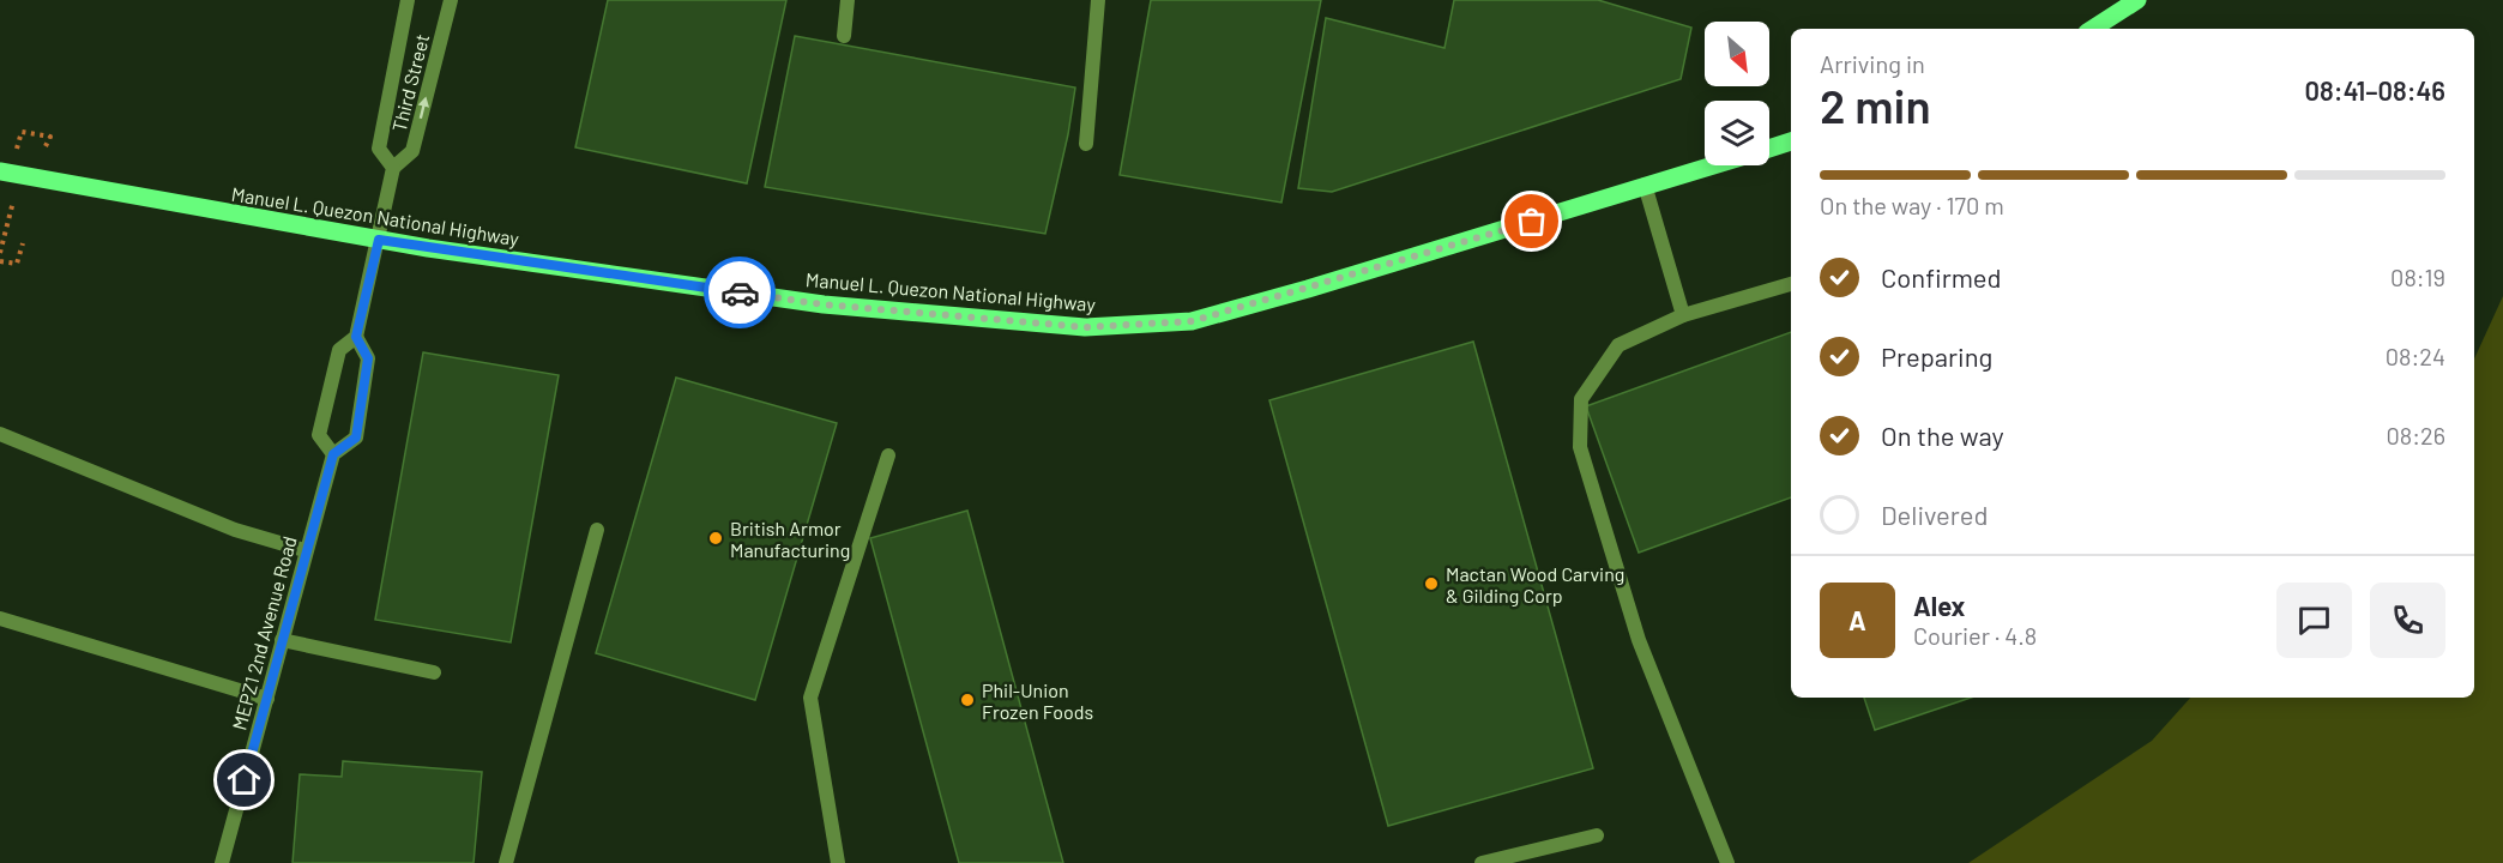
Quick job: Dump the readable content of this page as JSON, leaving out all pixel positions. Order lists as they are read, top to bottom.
{
  "streets": {
    "main road": ["Manuel L. Quezon National Highway"],
    "street": ["Third Street", "MEPZ1 2nd Avenue Road"]
  },
  "crossings": [
    ["Third Street", "Manuel L. Quezon National Highway"]
  ],
  "places": ["British Armor Manufacturing", "Mactan Wood Carving & Gilding Corp", "Phil-Union Frozen Foods"],
  "north": "bottom right",
  "page": {
    "heading": ["2 min", "Arriving in", "08:41–08:46"],
    "panel": ["Alex", "Courier · 4.8"],
    "bar": "On the way · 170 m",
    "list": [
      ["Confirmed", "08:19"],
      ["Preparing", "08:24"],
      ["On the way", "08:26"],
      "Delivered"
    ],
    "round": "A"
  }
}
